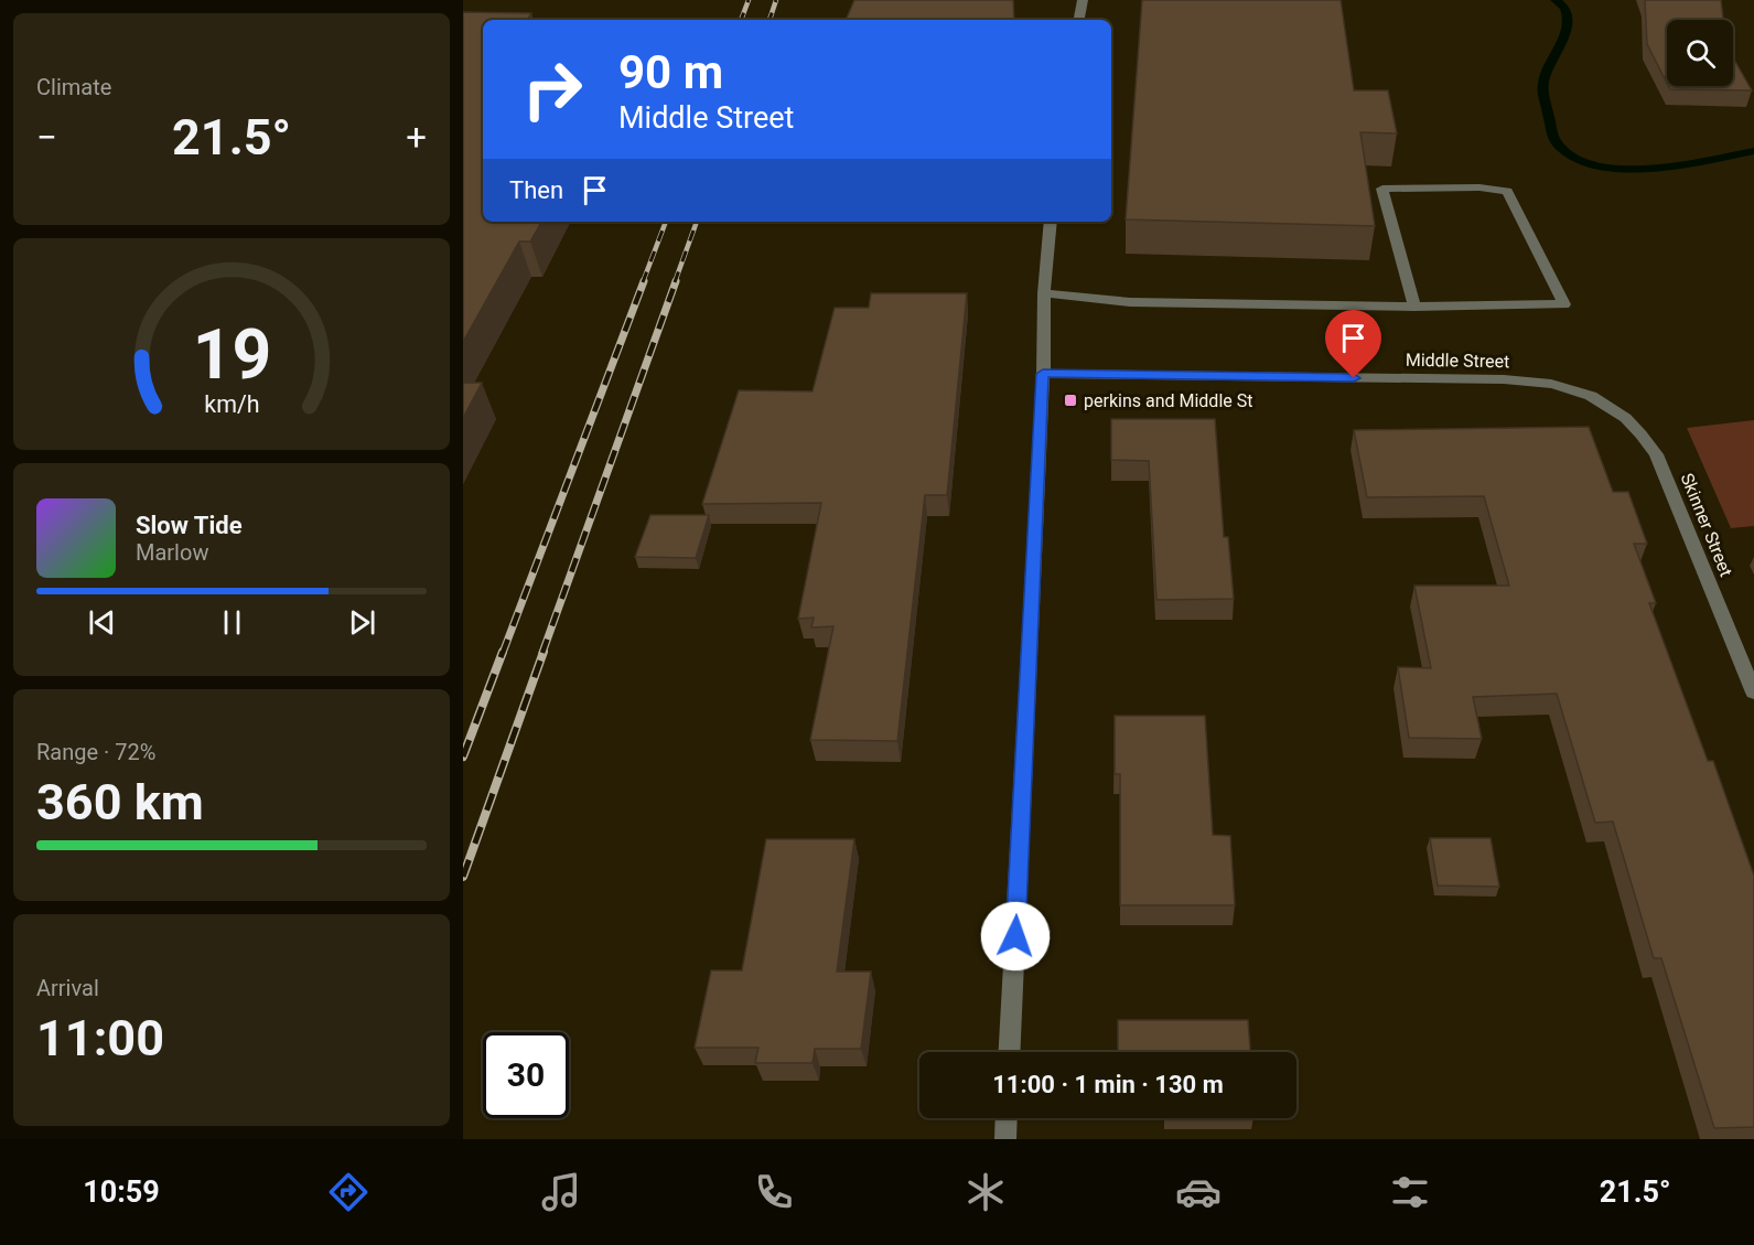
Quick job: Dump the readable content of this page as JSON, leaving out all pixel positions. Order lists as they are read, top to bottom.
{
  "streets": {
    "street": ["Middle Street", "Skinner Street"]
  },
  "crossings": [
    ["Middle Street", "Skinner Street"]
  ],
  "places": {
    "transit": ["perkins and Middle St"]
  },
  "page": {
    "tile": [
      "Climate",
      ["Range · 72%", "360 km"],
      ["Arrival", "11:00"]
    ],
    "turn": ["90 m", "Middle Street"],
    "heat": ["−", "21.5°", "+"],
    "then": "Then",
    "song": ["Slow Tide", "Marlow"],
    "limit": "30",
    "trip": "11:00 · 1 min · 130 m",
    "tabs": ["10:59", "21.5°"],
    "gauge": ["19", "km/h"]
  }
}
